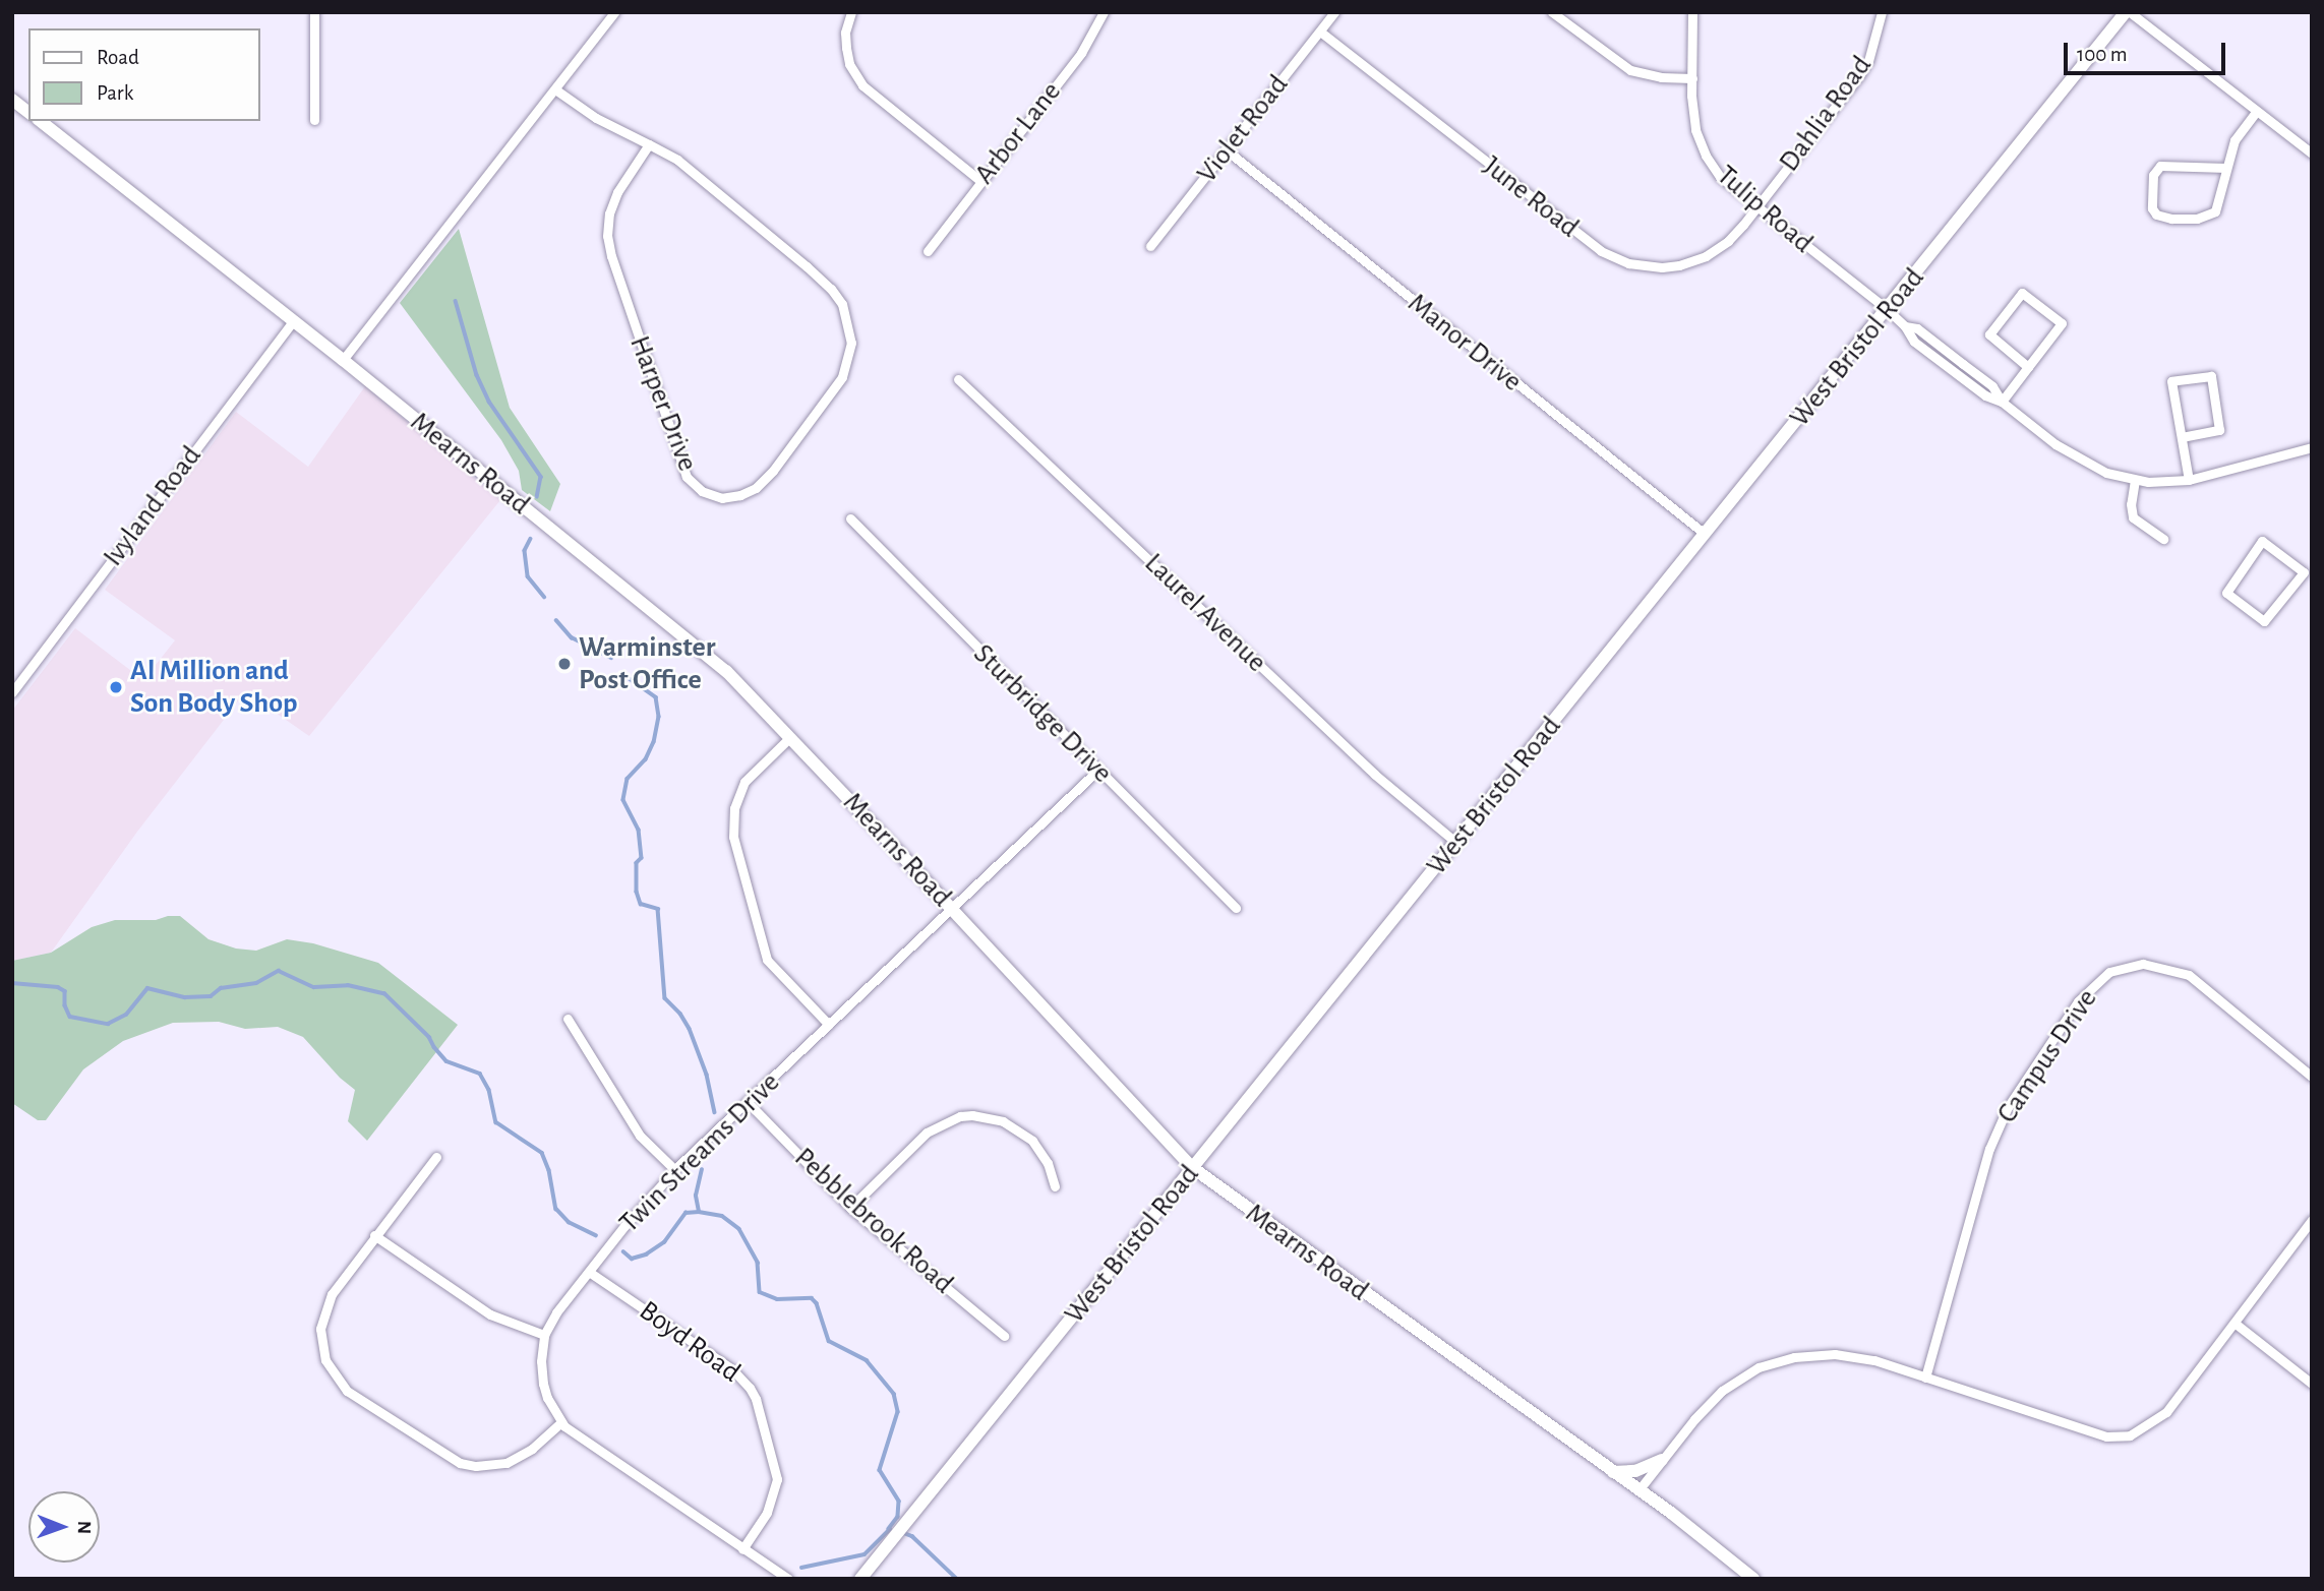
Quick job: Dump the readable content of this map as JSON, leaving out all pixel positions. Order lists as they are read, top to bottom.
{
  "streets": {
    "street": [
      "Dahlia Road",
      "Violet Road",
      "Arbor Lane",
      "June Road",
      "Tulip Road",
      "Manor Drive",
      "West Bristol Road",
      "Harper Drive",
      "Mearns Road",
      "Ivyland Road",
      "Laurel Avenue",
      "Sturbridge Drive",
      "Campus Drive",
      "Twin Streams Drive",
      "Pebblebrook Road",
      "Boyd Road"
    ]
  },
  "crossings": [
    ["Dahlia Road", "June Road"],
    ["Dahlia Road", "Tulip Road"],
    ["Violet Road", "June Road"],
    ["Violet Road", "Manor Drive"],
    ["June Road", "Tulip Road"],
    ["Tulip Road", "West Bristol Road"],
    ["Manor Drive", "West Bristol Road"],
    ["West Bristol Road", "Mearns Road"],
    ["West Bristol Road", "Laurel Avenue"],
    ["Mearns Road", "Ivyland Road"],
    ["Mearns Road", "Twin Streams Drive"],
    ["Sturbridge Drive", "Twin Streams Drive"],
    ["Twin Streams Drive", "Pebblebrook Road"],
    ["Twin Streams Drive", "Boyd Road"]
  ],
  "places": ["Warminster Post Office", "Al Million and Son Body Shop"],
  "legend": ["Road", "Park"],
  "scale_bar": "100 m",
  "north": "right"
}
